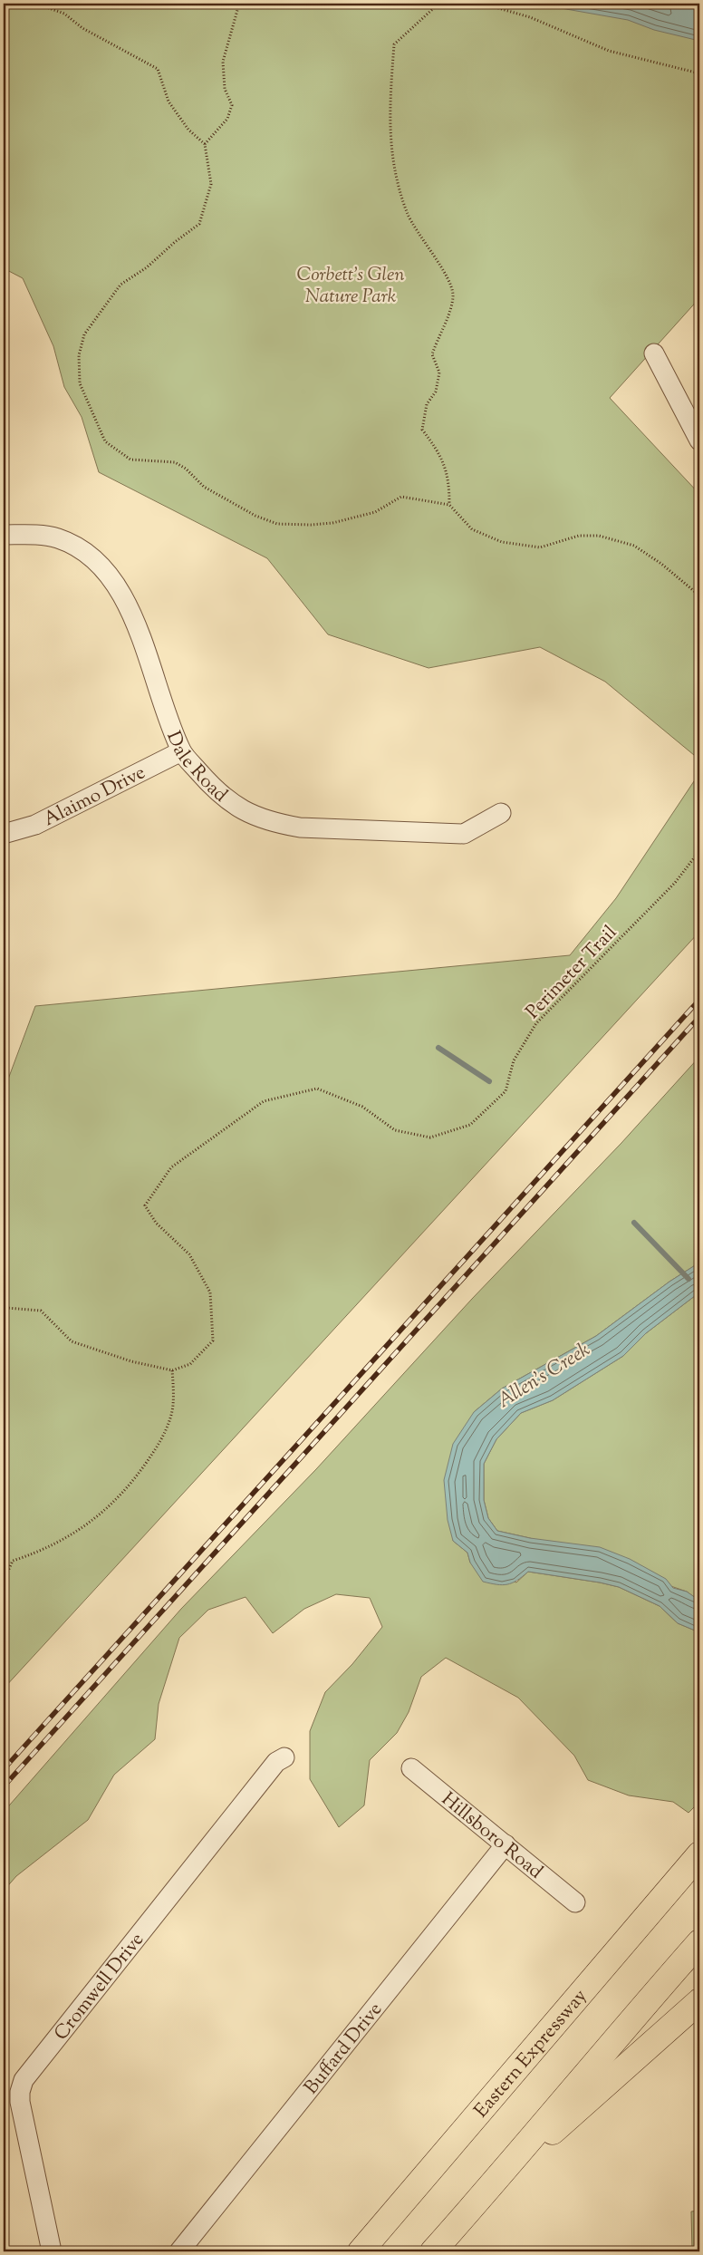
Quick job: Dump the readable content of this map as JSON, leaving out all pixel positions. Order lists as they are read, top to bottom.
{
  "streets": {
    "highway": ["Eastern Expressway"],
    "street": [
      "Dale Road",
      "Alaimo Drive",
      "Hillsboro Road",
      "Cromwell Drive",
      "Buffard Drive"
    ],
    "path": ["Perimeter Trail"]
  },
  "crossings": [
    ["Dale Road", "Alaimo Drive"],
    ["Hillsboro Road", "Buffard Drive"]
  ],
  "water": ["Allen's Creek"],
  "parks": ["Corbett's Glen Nature Park"]
}
